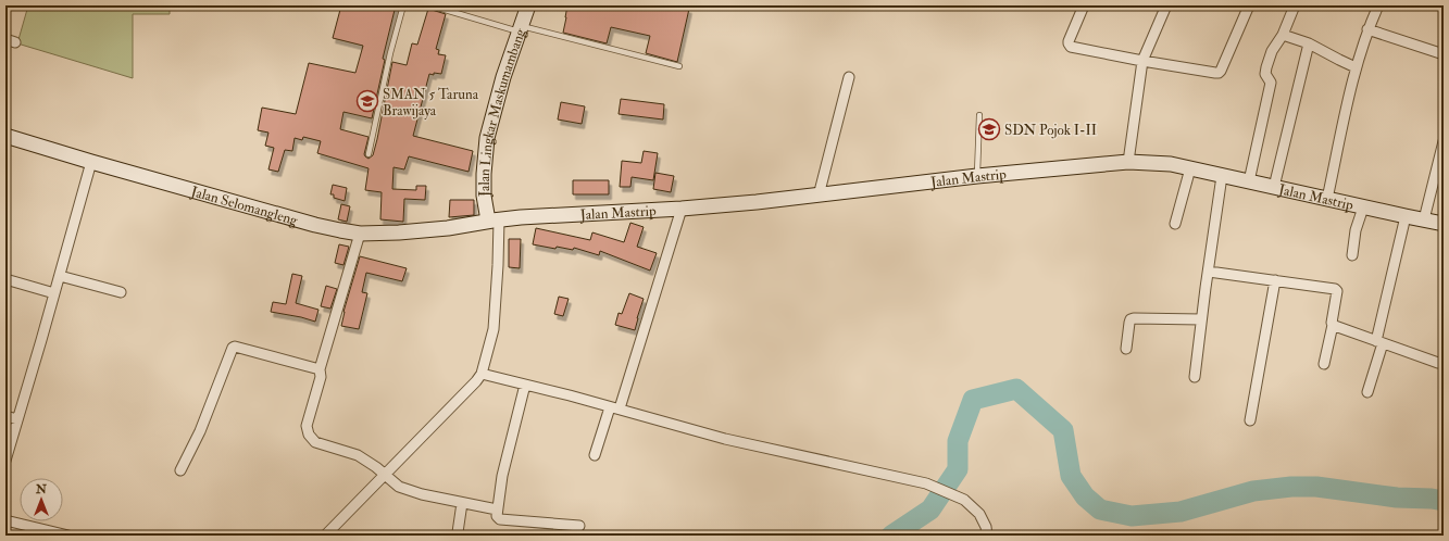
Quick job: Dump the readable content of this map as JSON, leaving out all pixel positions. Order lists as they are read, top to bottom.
{
  "streets": {
    "street": ["Jalan Lingkar Maskumambang", "Jalan Mastrip", "Jalan Selomangleng"]
  },
  "crossings": [
    ["Jalan Lingkar Maskumambang", "Jalan Mastrip"],
    ["Jalan Lingkar Maskumambang", "Jalan Selomangleng"],
    ["Jalan Mastrip", "Jalan Selomangleng"]
  ],
  "places": {
    "school or university": ["SMAN 5 Taruna Brawijaya", "SDN Pojok I-II"]
  },
  "north": "top"
}
